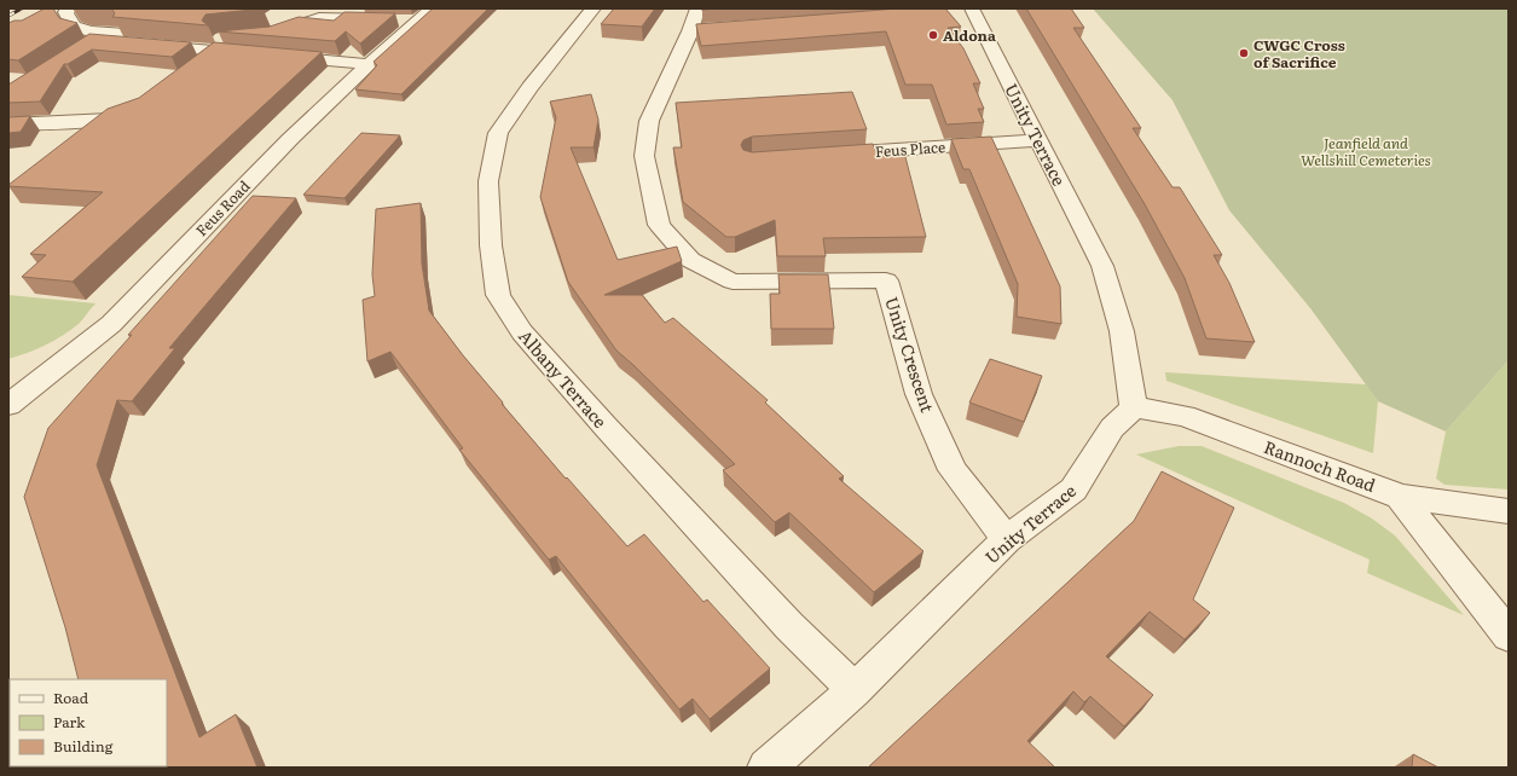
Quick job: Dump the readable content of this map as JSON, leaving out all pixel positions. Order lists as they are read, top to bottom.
{
  "streets": {
    "street": [
      "Unity Terrace",
      "Feus Place",
      "Feus Road",
      "Unity Crescent",
      "Albany Terrace",
      "Rannoch Road"
    ]
  },
  "crossings": [
    ["Unity Terrace", "Feus Place"],
    ["Unity Terrace", "Unity Crescent"],
    ["Unity Terrace", "Albany Terrace"],
    ["Unity Terrace", "Rannoch Road"]
  ],
  "parks": ["Jeanfield and Wellshill Cemeteries"],
  "places": ["Aldona", "CWGC Cross of Sacrifice"],
  "legend": ["Road", "Park", "Building"]
}
